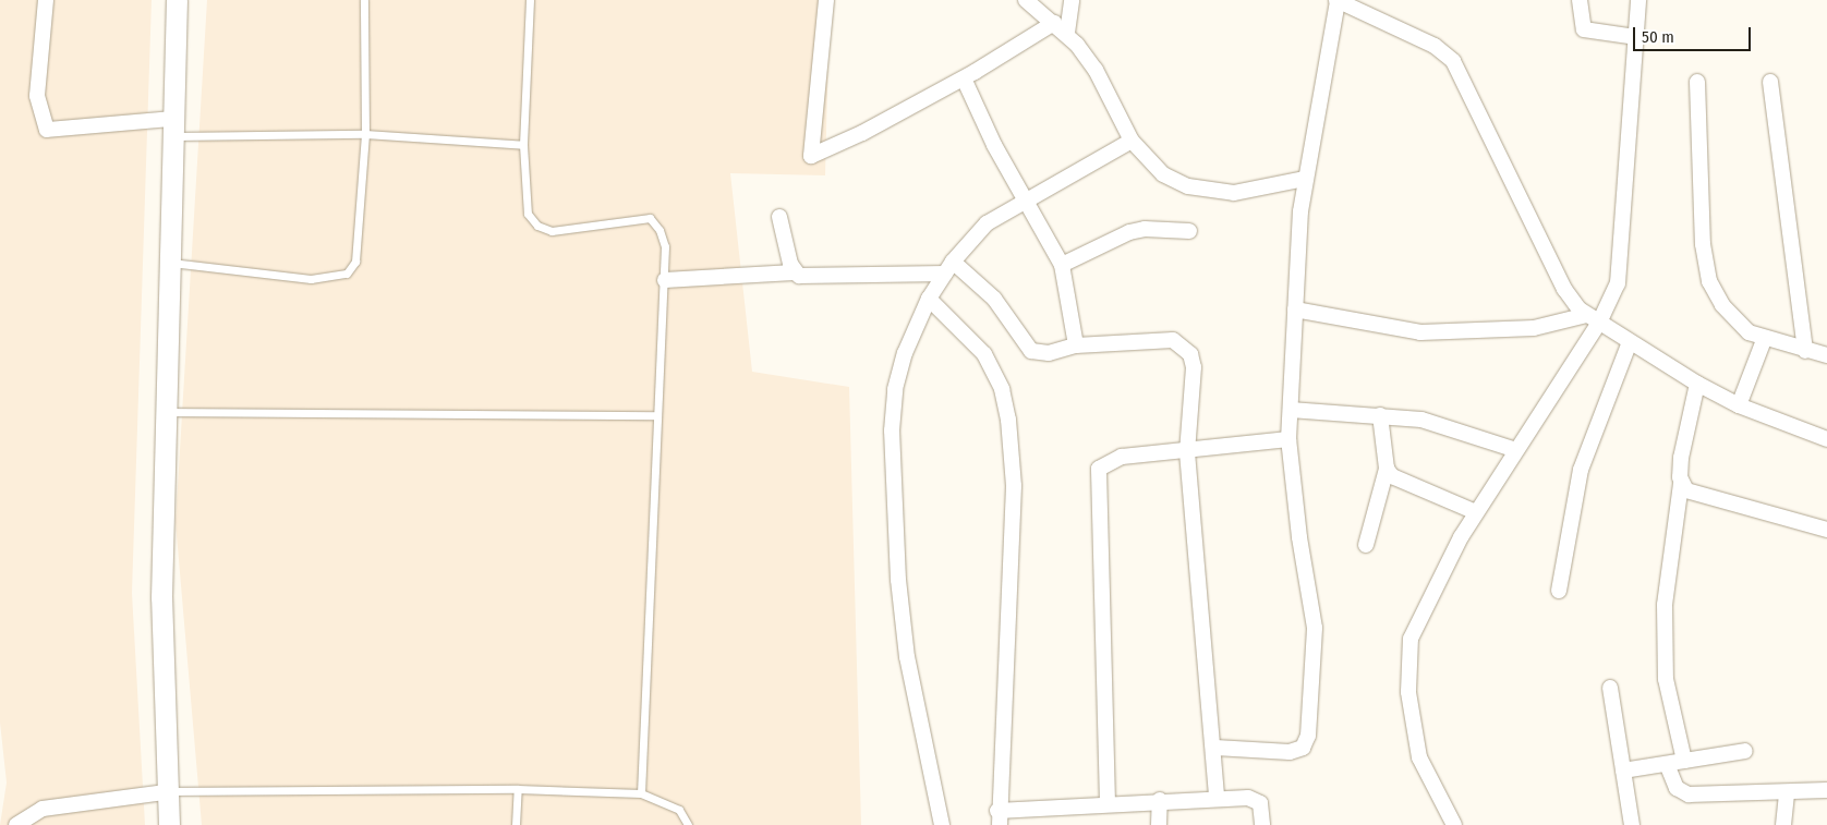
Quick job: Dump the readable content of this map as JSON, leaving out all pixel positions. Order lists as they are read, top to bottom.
{
  "scale_bar": "50 m"
}
